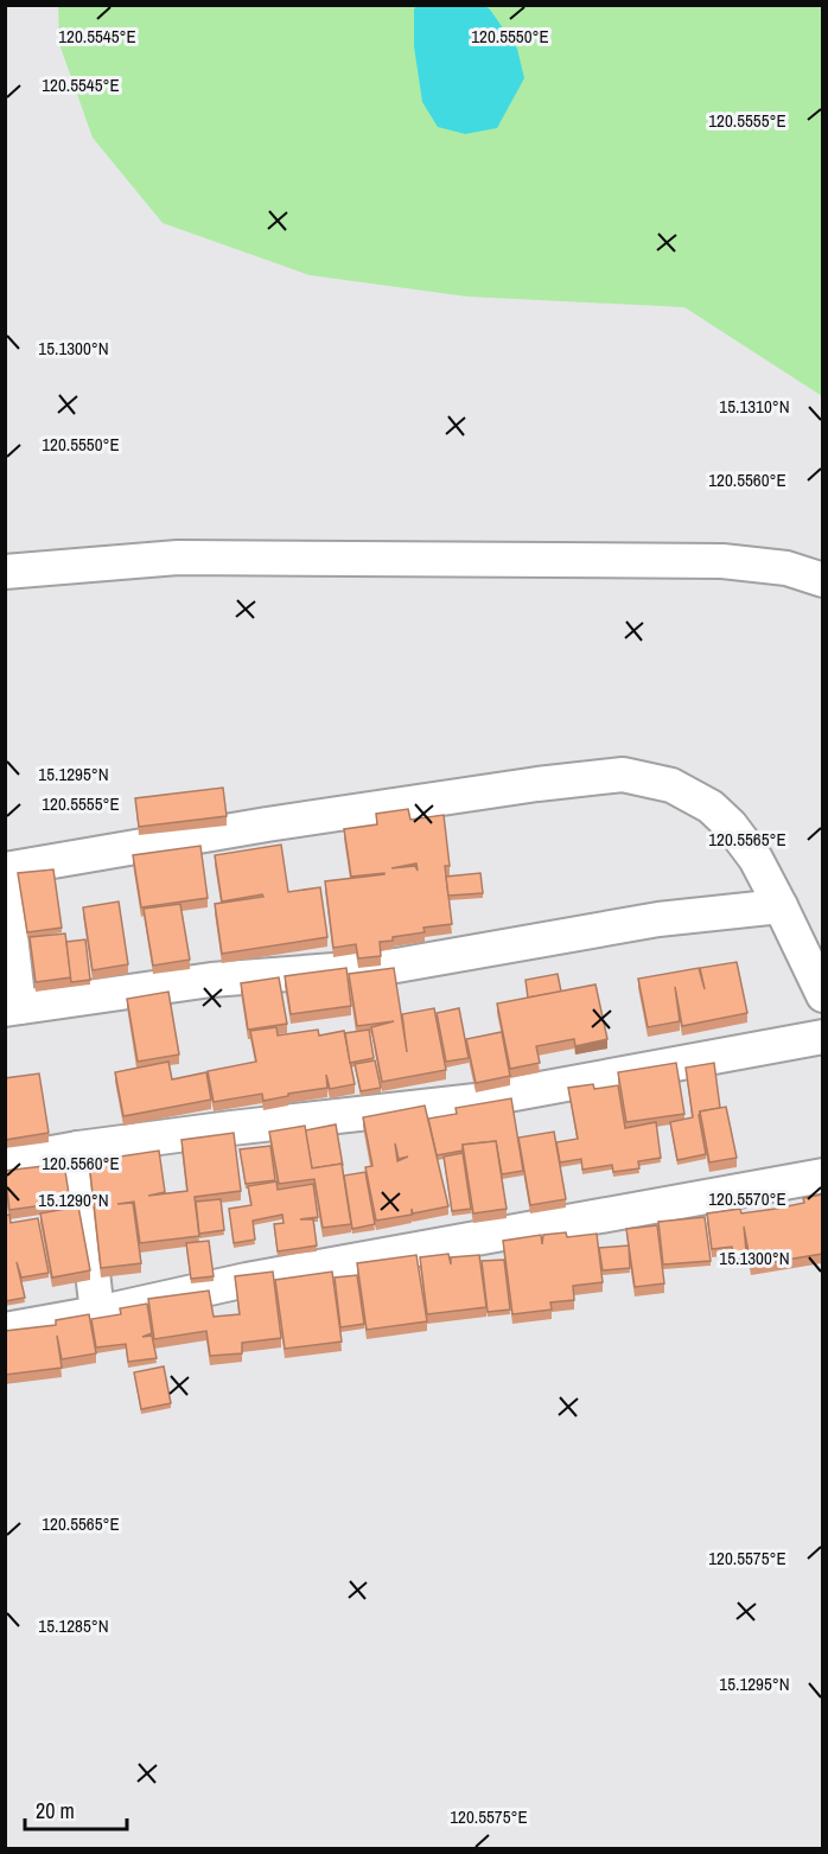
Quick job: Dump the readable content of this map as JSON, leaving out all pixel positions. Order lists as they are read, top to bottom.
{
  "scale_bar": "20 m",
  "coordinates": [
    "120.5545°E",
    "120.5550°E",
    "120.5555°E",
    "15.1300°N",
    "15.1310°N",
    "120.5560°E",
    "15.1295°N",
    "120.5565°E",
    "120.5570°E",
    "15.1290°N",
    "120.5575°E",
    "15.1285°N"
  ]
}
